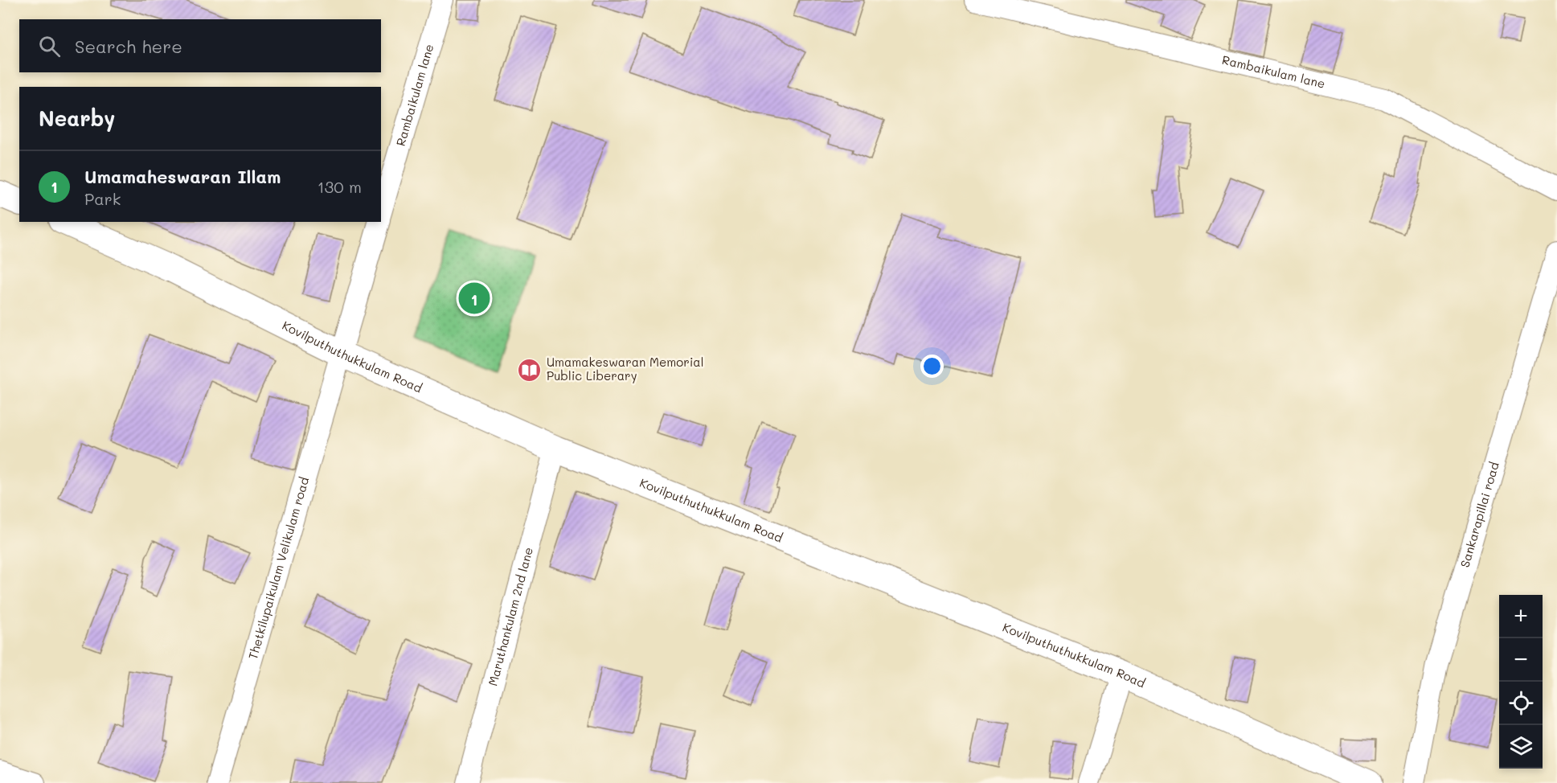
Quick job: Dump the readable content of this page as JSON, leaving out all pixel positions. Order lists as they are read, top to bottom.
{
  "streets": {
    "street": [
      "Rambaikulam lane",
      "Kovilputhuthukkulam Road",
      "Sankarapillai road",
      "Thetkilupaikulam Velikulam road",
      "Maruthankulam 2nd lane"
    ]
  },
  "crossings": [
    ["Rambaikulam lane", "Kovilputhuthukkulam Road"],
    ["Rambaikulam lane", "Thetkilupaikulam Velikulam road"],
    ["Kovilputhuthukkulam Road", "Thetkilupaikulam Velikulam road"],
    ["Kovilputhuthukkulam Road", "Maruthankulam 2nd lane"]
  ],
  "places": {
    "library": ["Umamakeswaran Memorial Public Liberary"]
  },
  "page": {
    "search": "Search here",
    "heading": "Nearby",
    "list": [
      {
        "mark": "1",
        "name": "Umamaheswaran Illam",
        "note": "Park",
        "value": "130 m"
      }
    ],
    "pins": "1",
    "map_buttons": ["+", "−"]
  }
}
